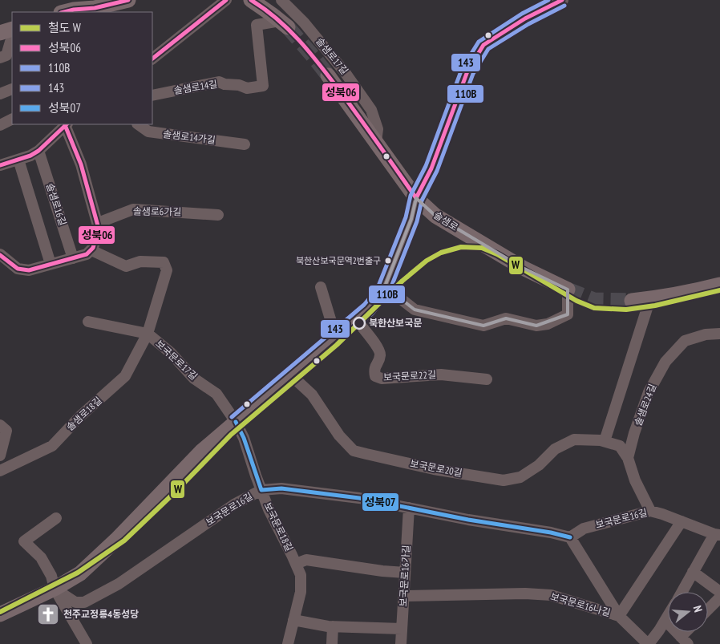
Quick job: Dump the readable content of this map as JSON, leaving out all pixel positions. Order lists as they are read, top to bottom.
{
  "streets": {
    "main road": ["솔샘로"],
    "street": [
      "솔샘로17길",
      "솔샘로14길",
      "솔샘로14가길",
      "솔샘로16길",
      "솔샘로6가길",
      "보국문로17길",
      "보국문로22길",
      "솔샘로24길",
      "솔샘로18길",
      "보국문로20길",
      "보국문로16길",
      "보국문로18길",
      "보국문로16가길",
      "보국문로16나길"
    ]
  },
  "crossings": [
    ["솔샘로17길", "솔샘로"],
    ["보국문로17길", "솔샘로18길"],
    ["보국문로17길", "보국문로18길"],
    ["솔샘로24길", "보국문로20길"],
    ["보국문로16길", "보국문로18길"],
    ["보국문로16길", "보국문로16가길"],
    ["보국문로16길", "보국문로16나길"],
    ["보국문로18길", "보국문로16가길"],
    ["보국문로16가길", "보국문로16나길"]
  ],
  "places": {
    "other": ["북한산보국문역2번출구", "북한산보국문"],
    "church": ["천주교정릉4동성당"]
  },
  "lines": [
    "transit line 성북06",
    "transit line 143",
    "transit line 110B",
    "rail line W",
    "transit line 성북07"
  ],
  "legend": [
    "철도 W",
    "성북06",
    "110B",
    "143",
    "성북07"
  ],
  "north": "right"
}
